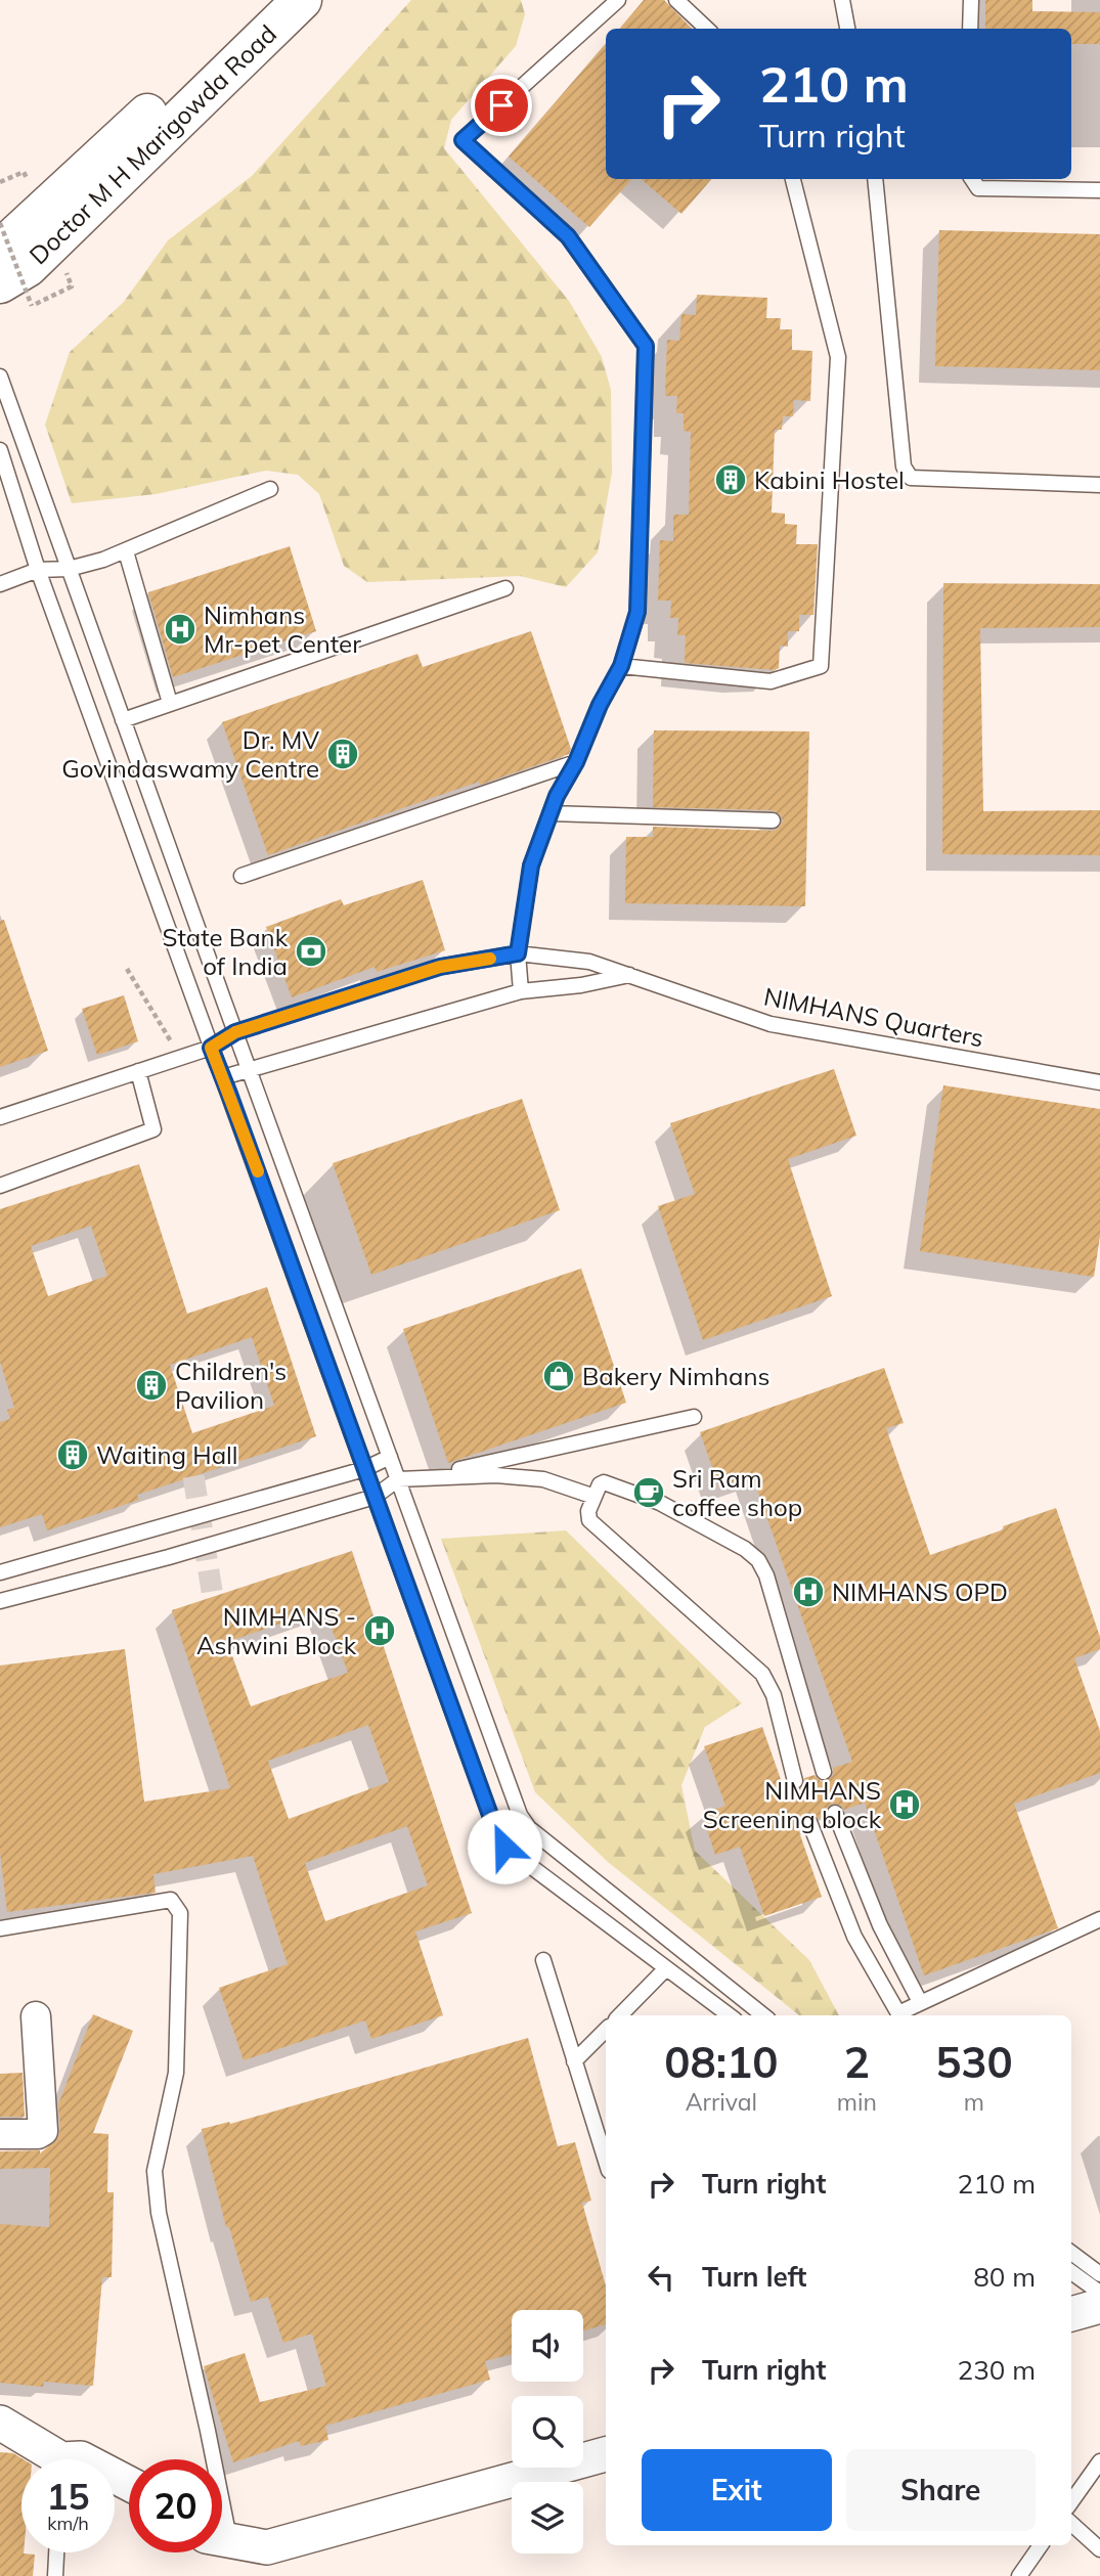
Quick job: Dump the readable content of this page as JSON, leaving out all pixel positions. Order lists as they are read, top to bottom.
{
  "streets": {
    "main road": ["Doctor M H Marigowda Road"],
    "lane": ["NIMHANS Quarters"]
  },
  "places": {
    "building": [
      "Kabini Hostel",
      "Dr. MV Govindaswamy Centre",
      "Children's Pavilion",
      "Waiting Hall"
    ],
    "hospital": [
      "Nimhans Mr-pet Center",
      "NIMHANS OPD",
      "NIMHANS - Ashwini Block",
      "NIMHANS Screening block"
    ],
    "bank": ["State Bank of India"],
    "shop": ["Bakery Nimhans"],
    "cafe": ["Sri Ram coffee shop"]
  },
  "page": {
    "turn": ["210 m", "Turn right"],
    "eta": [
      "08:10",
      "Arrival",
      "2",
      "min",
      "530",
      "m"
    ],
    "list": [
      {
        "name": "Turn right",
        "value": "210 m"
      },
      {
        "name": "Turn left",
        "value": "80 m"
      },
      {
        "name": "Turn right",
        "value": "230 m"
      }
    ],
    "buttons": ["Exit", "Share"],
    "speed": "15 km/h",
    "limit": "20"
  }
}
